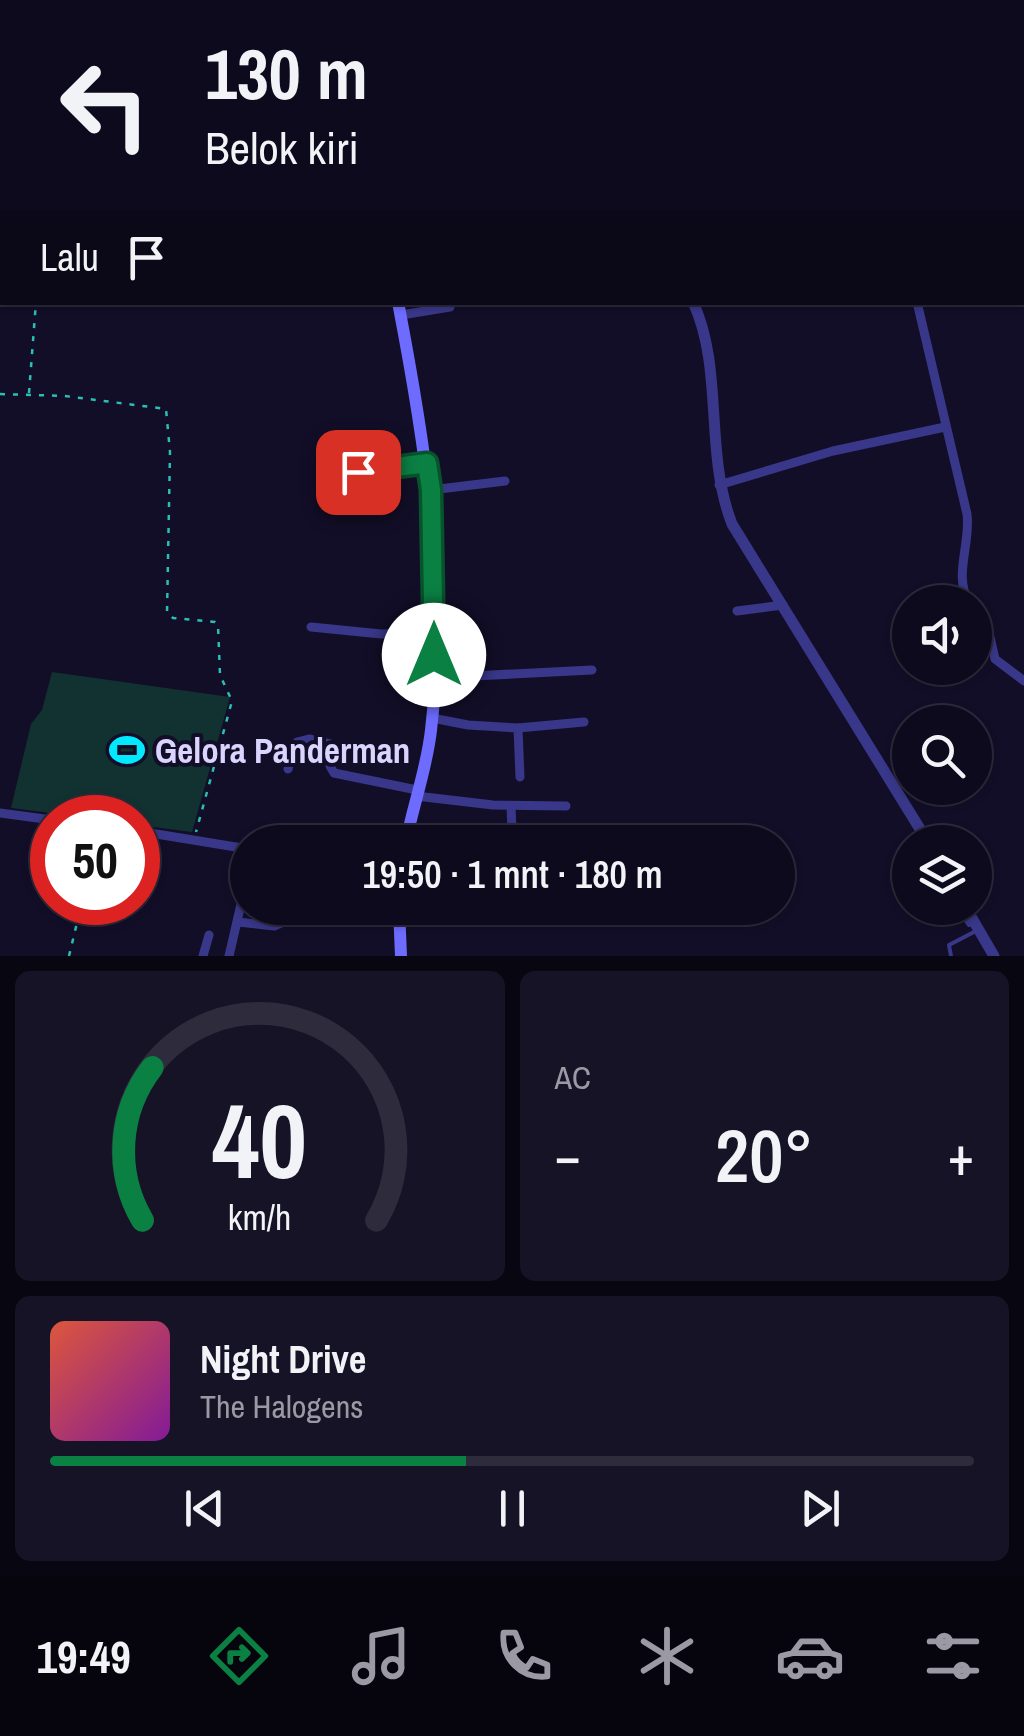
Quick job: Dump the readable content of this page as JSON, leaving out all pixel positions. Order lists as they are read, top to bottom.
{
  "places": {
    "sports": ["Gelora Panderman"]
  },
  "page": {
    "turn": ["130 m", "Belok kiri"],
    "then": "Lalu",
    "limit": "50",
    "trip": "19:50 · 1 mnt · 180 m",
    "tile": "AC",
    "heat": ["−", "20°", "+"],
    "song": ["Night Drive", "The Halogens"],
    "tabs": "19:49",
    "gauge": ["40", "km/h"]
  }
}
